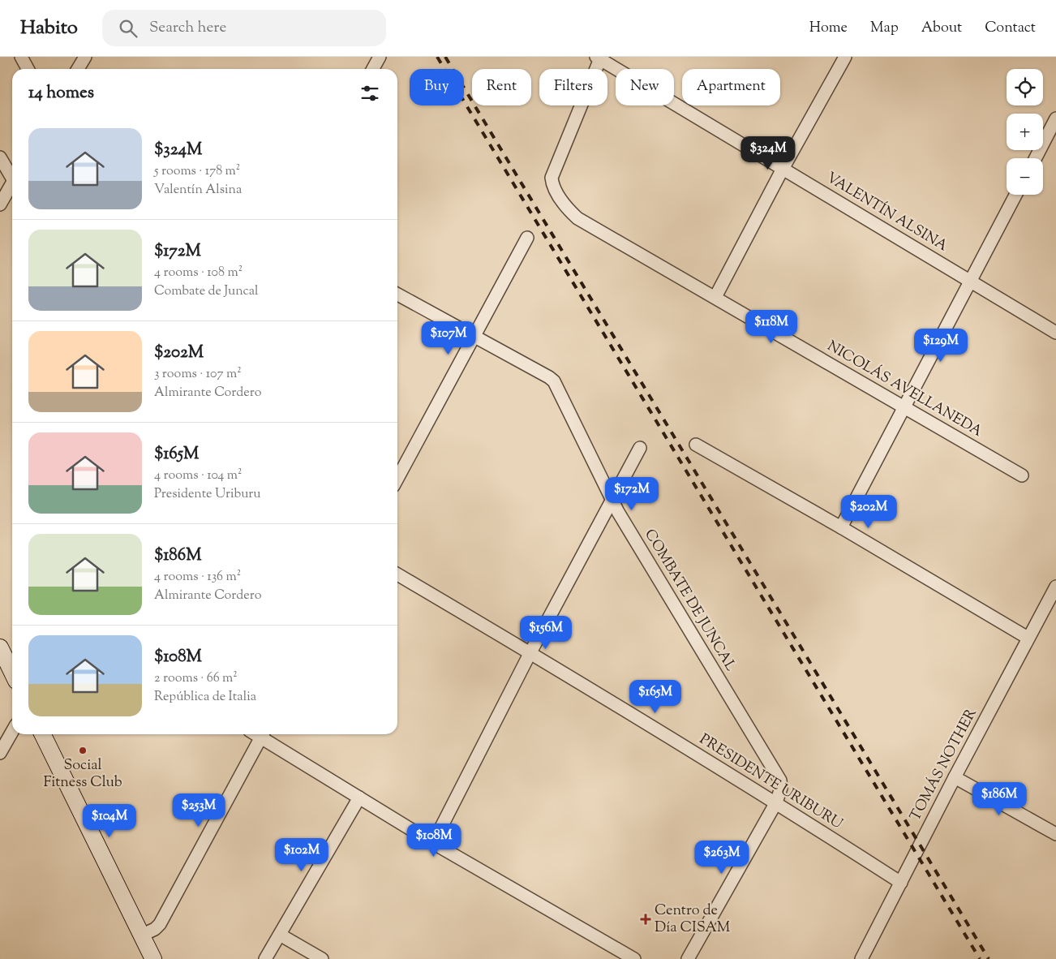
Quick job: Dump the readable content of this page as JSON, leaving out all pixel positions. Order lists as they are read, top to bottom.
{
  "streets": {
    "street": [
      "VALENTÍN ALSINA",
      "NICOLÁS AVELLANEDA",
      "COMBATE DE JUNCAL",
      "TOMÁS NOTHER",
      "PRESIDENTE URIBURU"
    ]
  },
  "crossings": [
    ["VALENTÍN ALSINA", "NICOLÁS AVELLANEDA"],
    ["COMBATE DE JUNCAL", "PRESIDENTE URIBURU"],
    ["TOMÁS NOTHER", "PRESIDENTE URIBURU"]
  ],
  "places": {
    "other": ["Social Fitness Club"],
    "health": ["Centro de Día CISAM"]
  },
  "page": {
    "header": "Habito",
    "search": "Search here",
    "nav": [
      "Home",
      "Map",
      "About",
      "Contact"
    ],
    "map_buttons": ["+", "−"],
    "chip": [
      "Buy",
      "Rent",
      "Filters",
      "New",
      "Apartment"
    ],
    "heading": "14 homes",
    "list": [
      {
        "name": "$324M",
        "note": "5 rooms · 178 m² · Valentín Alsina"
      },
      {
        "name": "$172M",
        "note": "4 rooms · 108 m² · Combate de Juncal"
      },
      {
        "name": "$202M",
        "note": "3 rooms · 107 m² · Almirante Cordero"
      },
      {
        "name": "$165M",
        "note": "4 rooms · 104 m² · Presidente Uriburu"
      },
      {
        "name": "$186M",
        "note": "4 rooms · 136 m² · Almirante Cordero"
      },
      {
        "name": "$108M",
        "note": "2 rooms · 66 m² · República de Italia"
      }
    ],
    "price": [
      "$324M",
      "$118M",
      "$107M",
      "$129M",
      "$172M",
      "$202M",
      "$156M",
      "$165M",
      "$186M",
      "$253M",
      "$104M",
      "$108M",
      "$102M",
      "$263M"
    ]
  }
}
